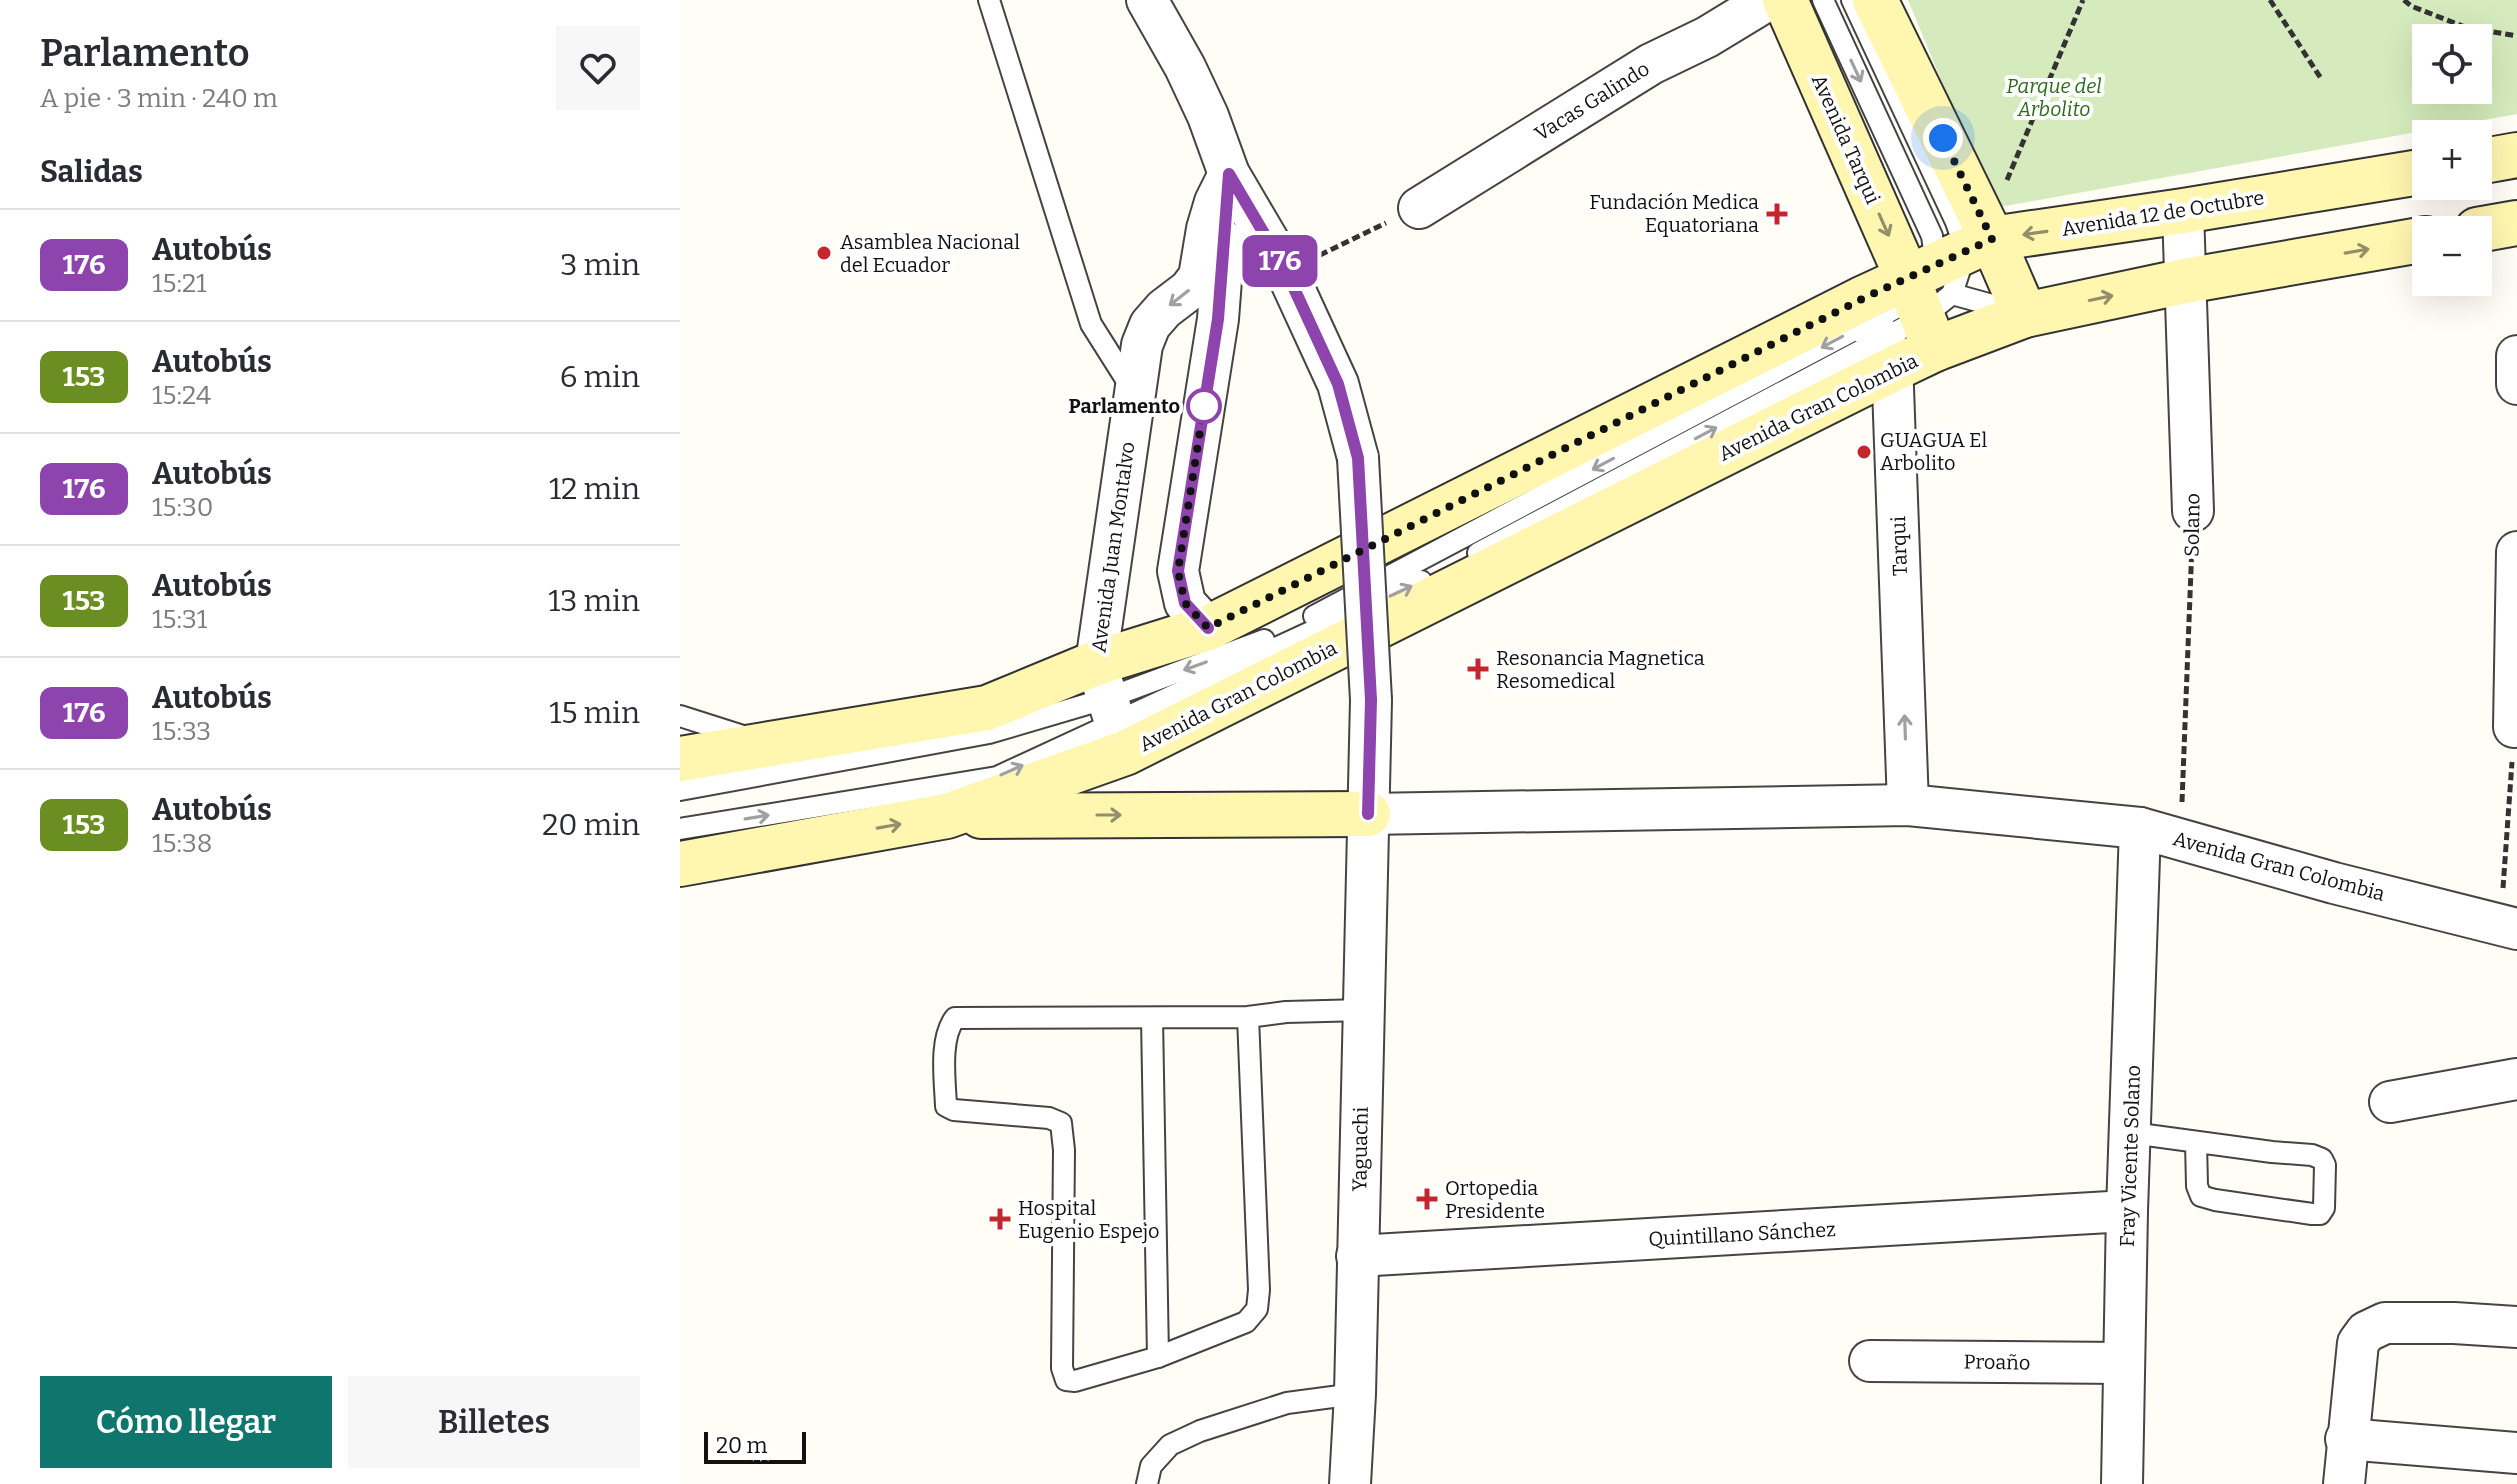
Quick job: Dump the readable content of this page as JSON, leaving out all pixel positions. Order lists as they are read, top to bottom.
{
  "streets": {
    "main road": ["Avenida Tarqui", "Avenida 12 de Octubre", "Avenida Gran Colombia"],
    "street": [
      "Vacas Galindo",
      "Solano",
      "Tarqui",
      "Avenida Juan Montalvo",
      "Yaguachi",
      "Fray Vicente Solano",
      "Quintillano Sánchez",
      "Proaño"
    ]
  },
  "crossings": [
    ["Avenida Tarqui", "Avenida 12 de Octubre"],
    ["Avenida Tarqui", "Avenida Gran Colombia"],
    ["Avenida 12 de Octubre", "Avenida Gran Colombia"],
    ["Avenida 12 de Octubre", "Solano"],
    ["Avenida Gran Colombia", "Solano"],
    ["Avenida Gran Colombia", "Tarqui"],
    ["Avenida Gran Colombia", "Avenida Juan Montalvo"],
    ["Avenida Gran Colombia", "Yaguachi"],
    ["Avenida Gran Colombia", "Fray Vicente Solano"],
    ["Yaguachi", "Quintillano Sánchez"],
    ["Fray Vicente Solano", "Quintillano Sánchez"],
    ["Fray Vicente Solano", "Proaño"]
  ],
  "one_way": ["Tarqui"],
  "parks": ["Parque del Arbolito"],
  "places": {
    "health": [
      "Fundación Medica Equatoriana",
      "Resonancia Magnetica Resomedical",
      "Ortopedia Presidente",
      "Hospital Eugenio Espejo"
    ],
    "other": ["Asamblea Nacional del Ecuador", "Parlamento", "GUAGUA El Arbolito"]
  },
  "lines": ["bus line 176"],
  "scale_bar": "20 m",
  "page": {
    "heading": [
      ["Parlamento", "A pie · 3 min · 240 m"],
      "Salidas"
    ],
    "on_map": "176",
    "map_buttons": ["+", "−"],
    "list": [
      {
        "mark": "176",
        "name": "Autobús",
        "note": "15:21",
        "value": "3 min"
      },
      {
        "mark": "153",
        "name": "Autobús",
        "note": "15:24",
        "value": "6 min"
      },
      {
        "mark": "176",
        "name": "Autobús",
        "note": "15:30",
        "value": "12 min"
      },
      {
        "mark": "153",
        "name": "Autobús",
        "note": "15:31",
        "value": "13 min"
      },
      {
        "mark": "176",
        "name": "Autobús",
        "note": "15:33",
        "value": "15 min"
      },
      {
        "mark": "153",
        "name": "Autobús",
        "note": "15:38",
        "value": "20 min"
      }
    ],
    "buttons": ["Cómo llegar", "Billetes"],
    "scale": "20 m"
  }
}
